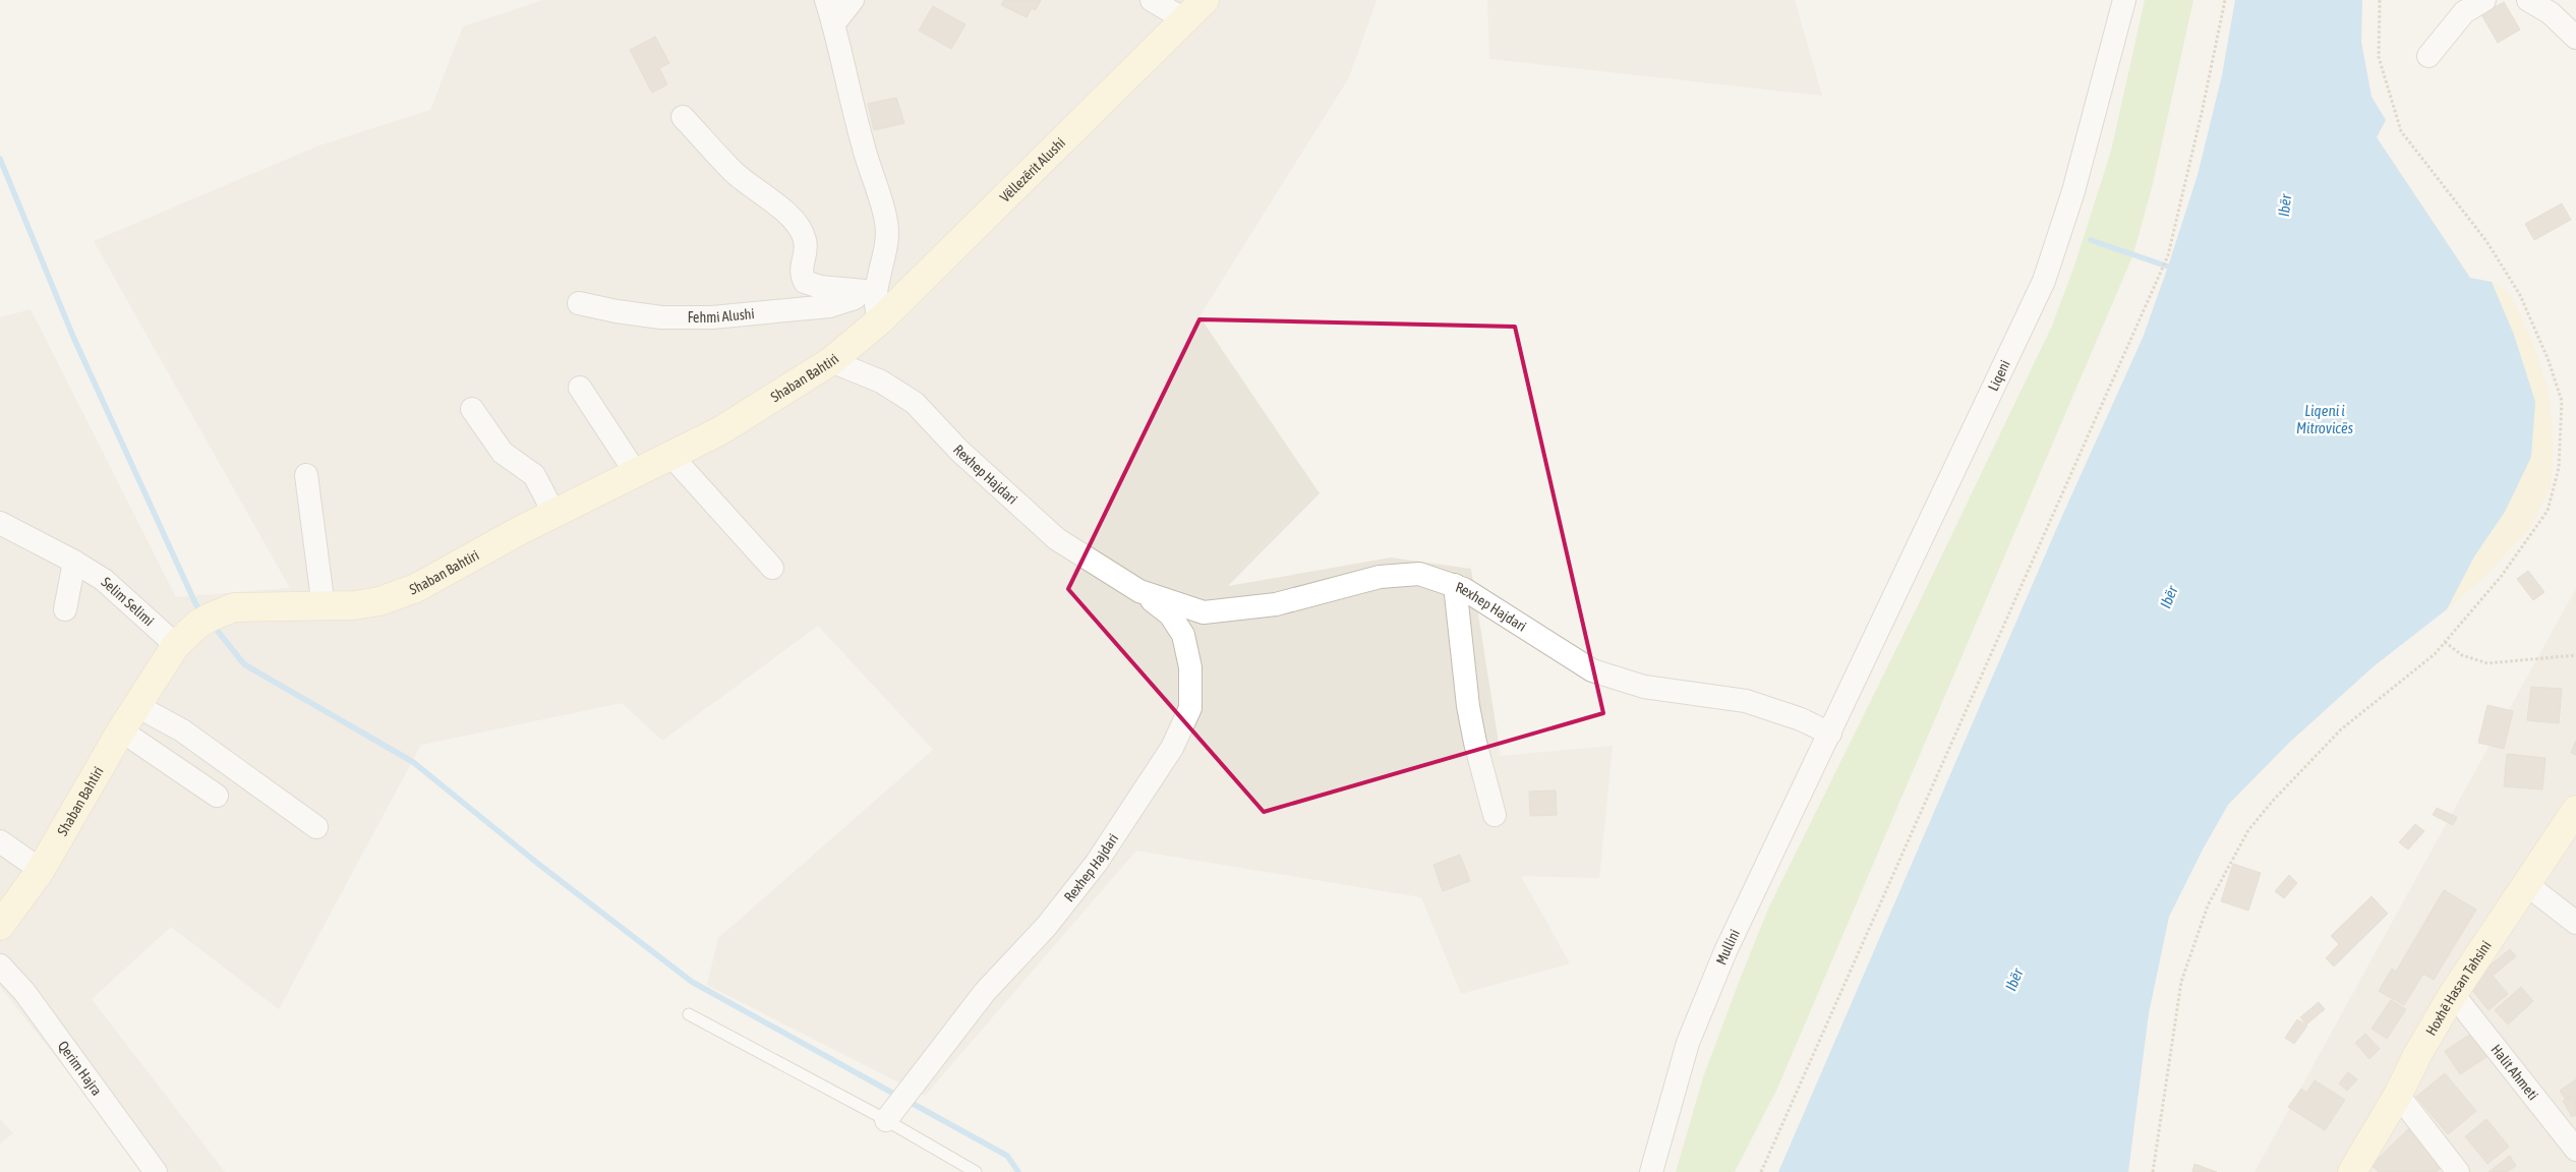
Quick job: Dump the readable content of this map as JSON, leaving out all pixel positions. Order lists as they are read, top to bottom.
{
  "streets": {
    "main road": ["Vëllezërit Alushi", "Shaban Bahtiri", "Hoxhë Hasan Tahsini"],
    "street": [
      "Fehmi Alushi",
      "Liqeni",
      "Rexhep Hajdari",
      "Selim Selimi",
      "Mullini",
      "Qerim Hajra",
      "Halit Ahmeti"
    ]
  },
  "crossings": [
    ["Vëllezërit Alushi", "Shaban Bahtiri"],
    ["Liqeni", "Rexhep Hajdari"],
    ["Liqeni", "Mullini"],
    ["Shaban Bahtiri", "Rexhep Hajdari"],
    ["Shaban Bahtiri", "Selim Selimi"],
    ["Rexhep Hajdari", "Mullini"],
    ["Hoxhë Hasan Tahsini", "Halit Ahmeti"]
  ],
  "water": ["Ibër", "Liqeni i Mitrovicës"]
}
